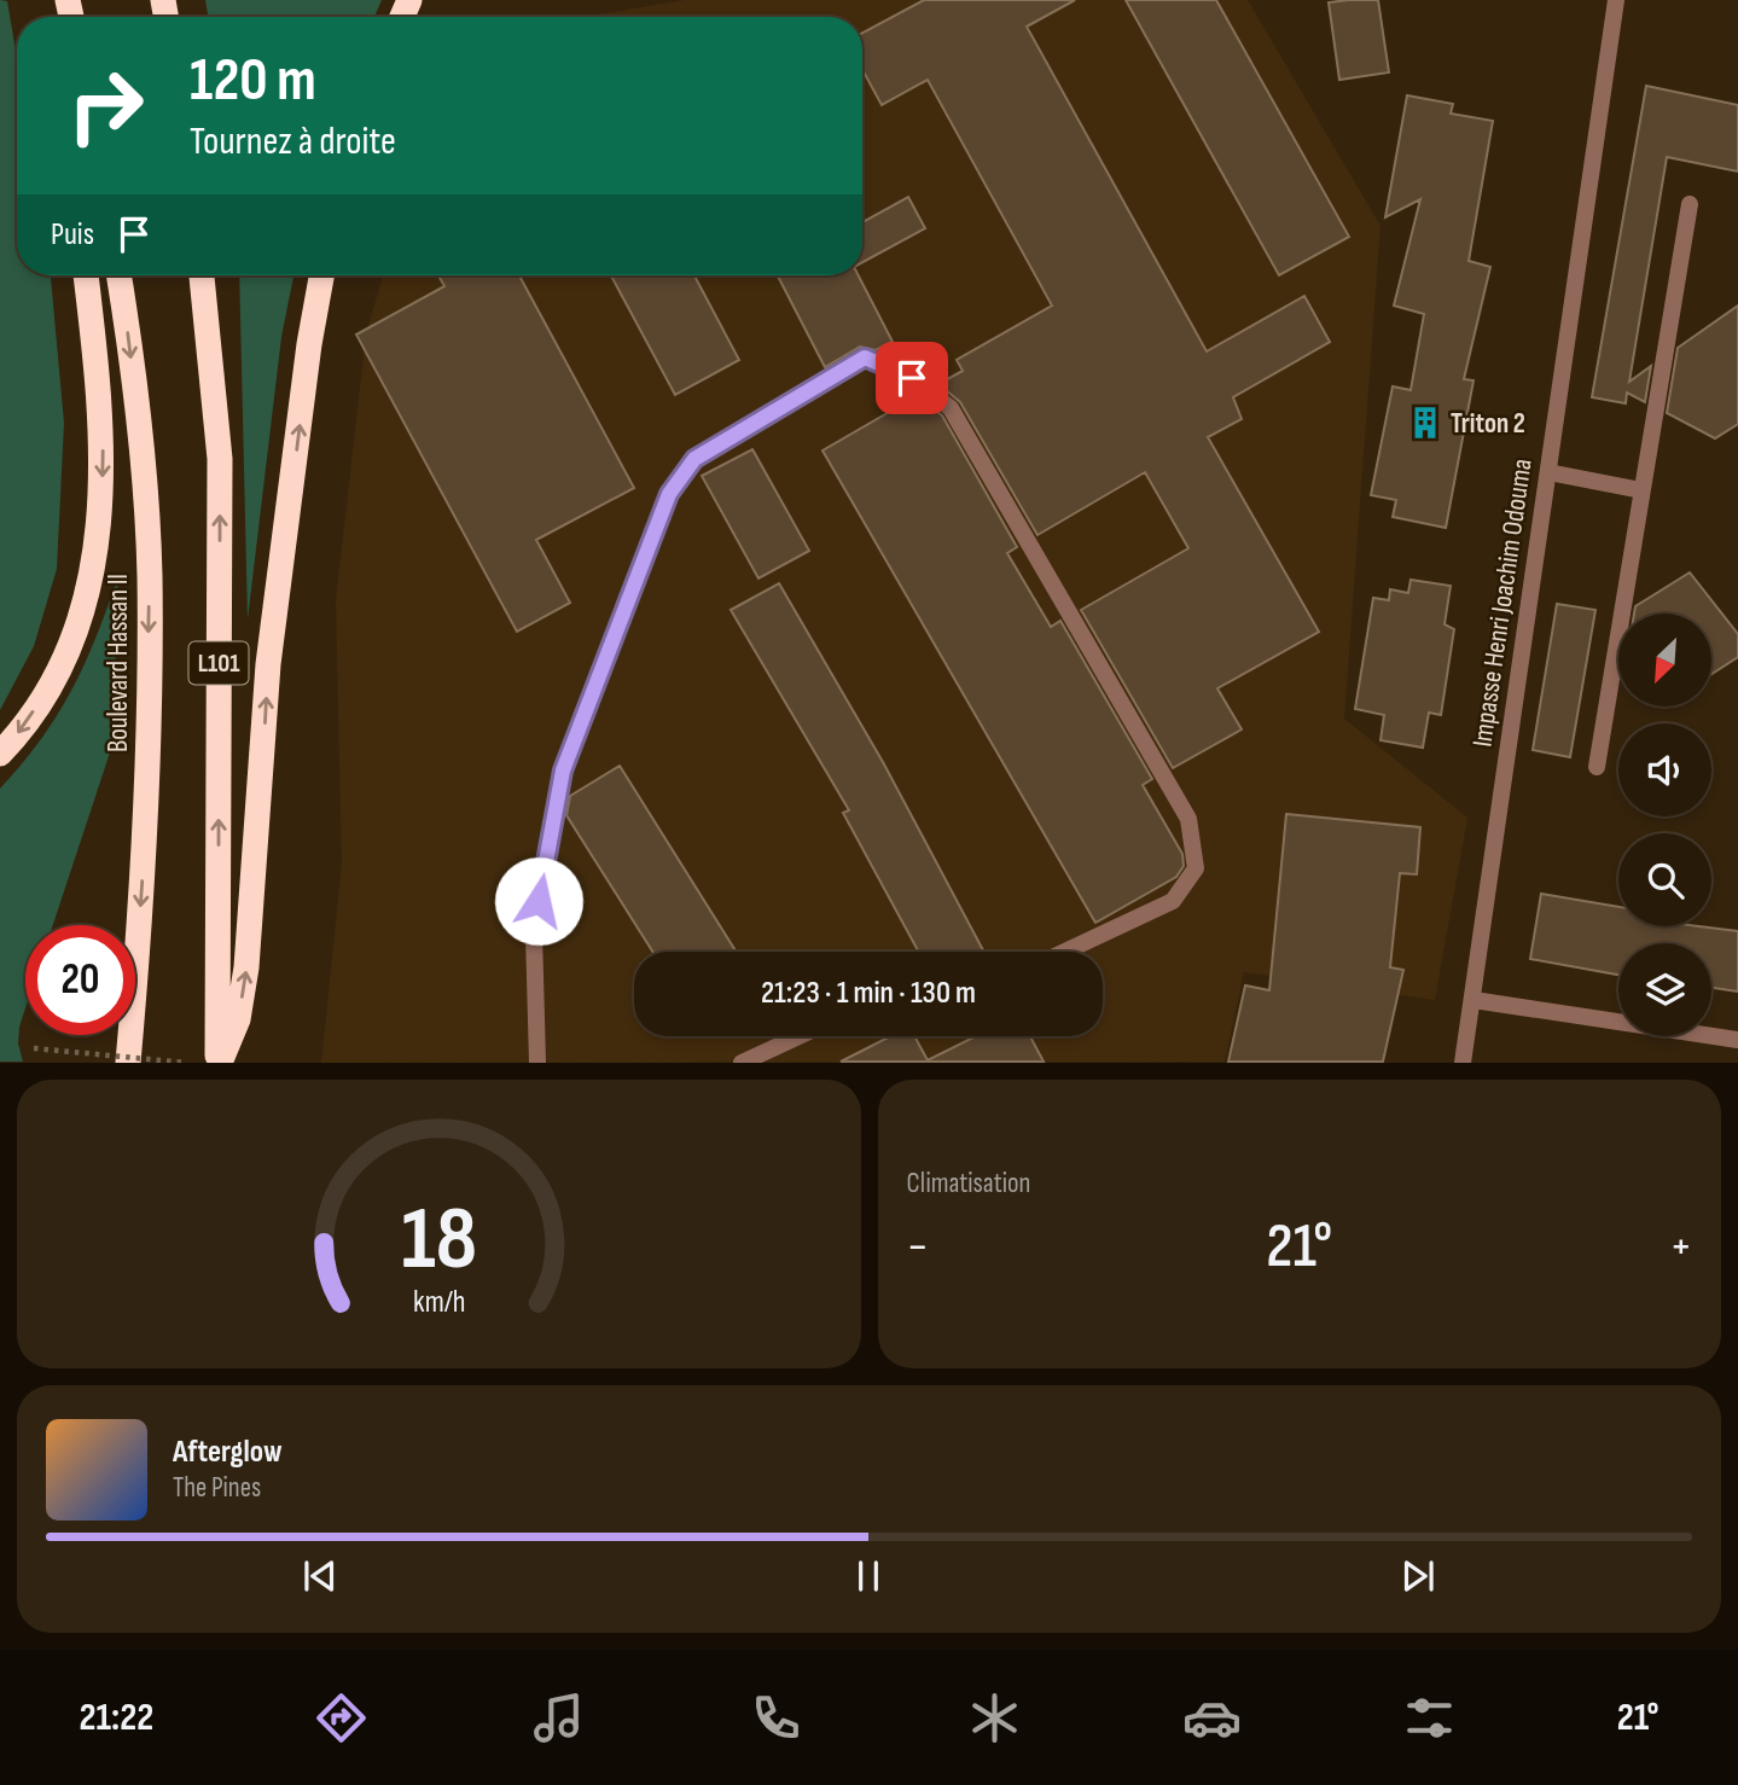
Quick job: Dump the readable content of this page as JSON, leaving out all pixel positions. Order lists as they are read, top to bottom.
{
  "streets": {
    "highway": ["Boulevard Hassan II", "L101"],
    "street": ["Impasse Henri Joachim Odouma"]
  },
  "places": {
    "building": ["Triton 2"]
  },
  "north": "bottom left",
  "page": {
    "turn": ["120 m", "Tournez à droite"],
    "then": "Puis",
    "limit": "20",
    "trip": "21:23 · 1 min · 130 m",
    "tile": "Climatisation",
    "heat": ["−", "21°", "+"],
    "song": ["Afterglow", "The Pines"],
    "tabs": ["21:22", "21°"],
    "gauge": ["18", "km/h"]
  }
}
